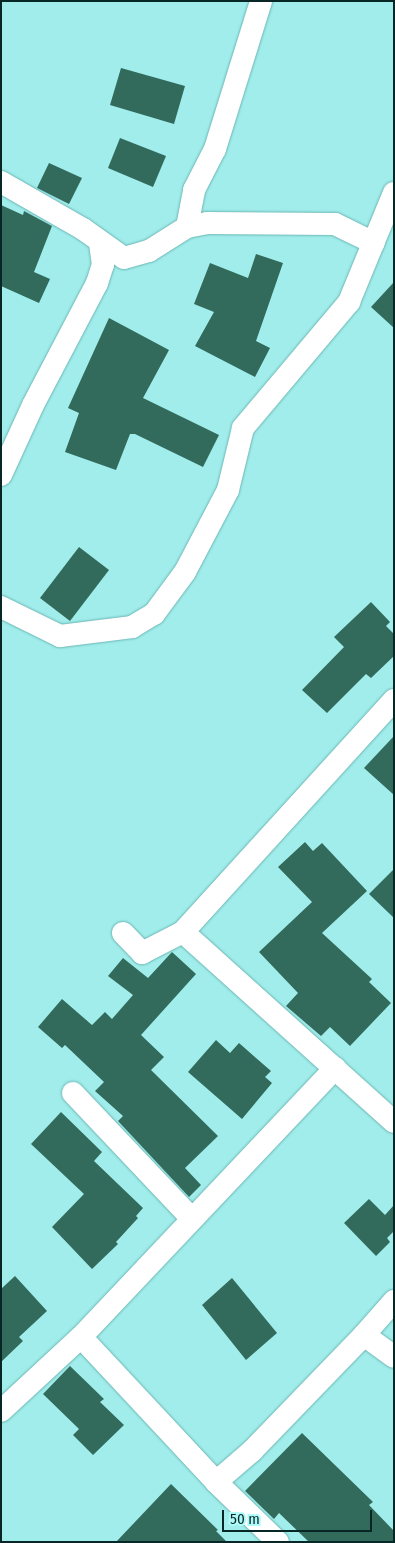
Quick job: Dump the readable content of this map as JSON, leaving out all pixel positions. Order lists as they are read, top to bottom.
{
  "scale_bar": "50 m"
}
